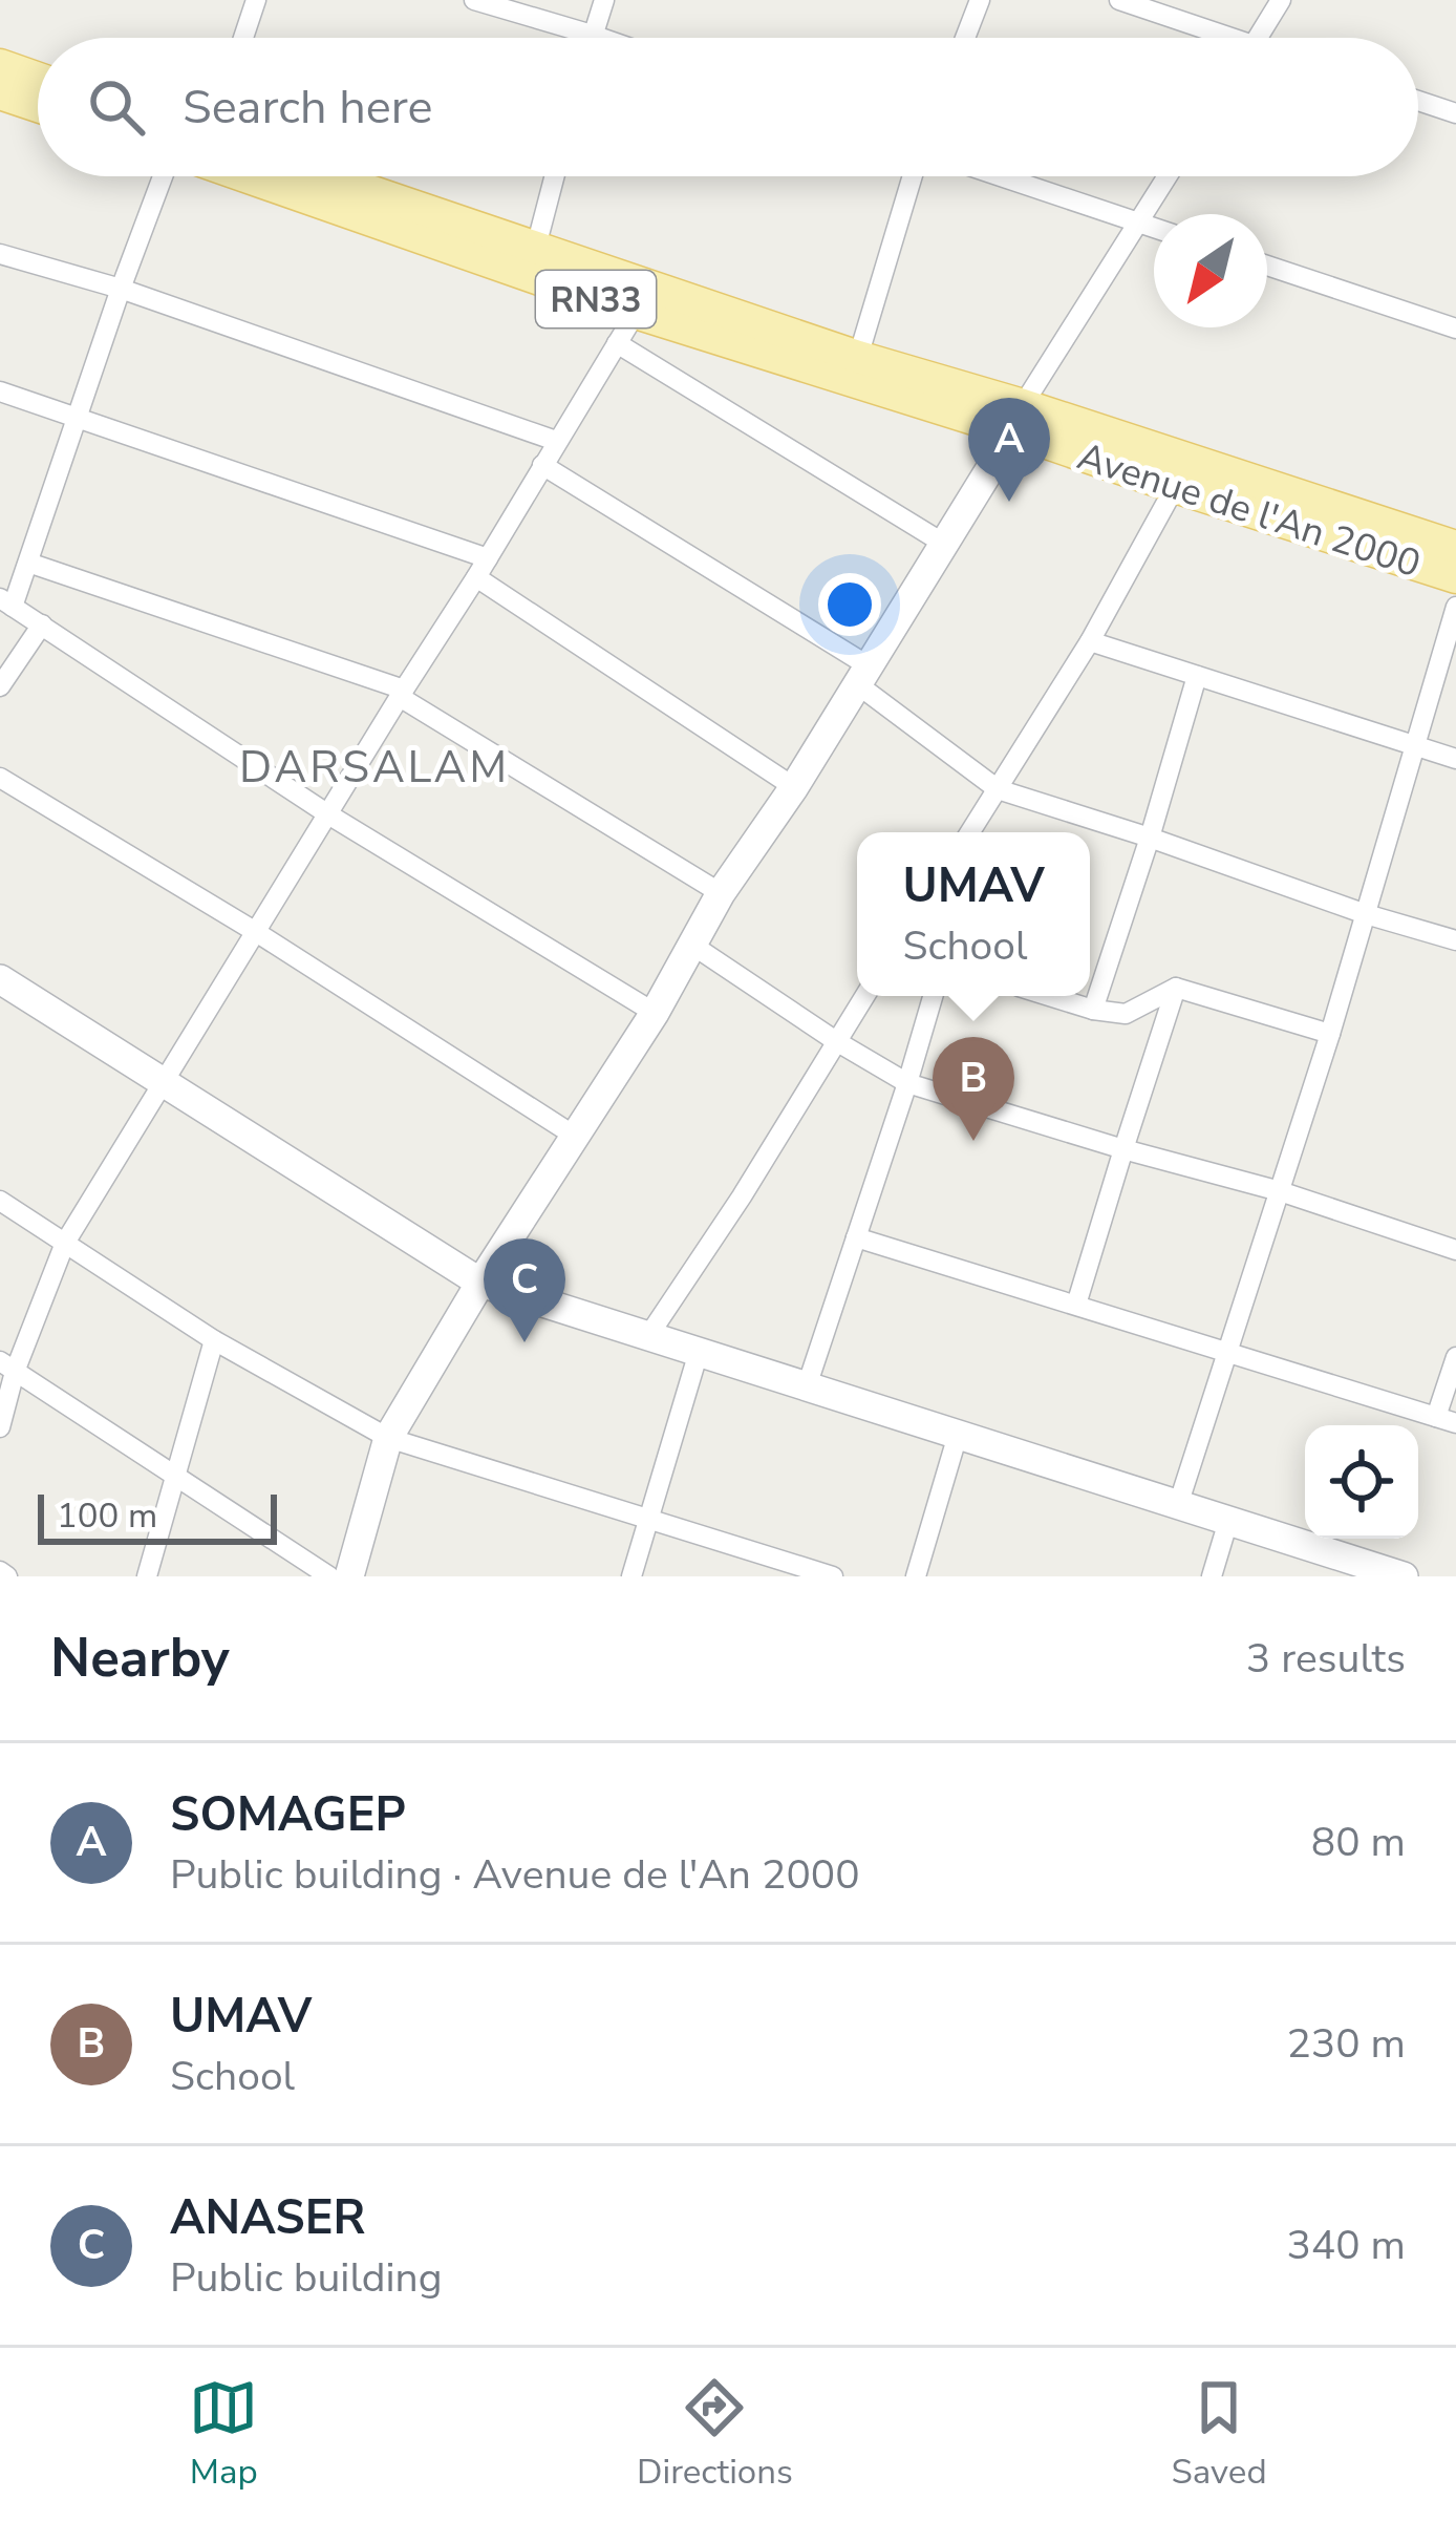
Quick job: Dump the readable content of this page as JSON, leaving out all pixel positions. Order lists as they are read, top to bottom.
{
  "streets": {
    "main road": ["RN33", "Avenue de l'An 2000"]
  },
  "districts": ["DARSALAM"],
  "scale_bar": "100 m",
  "north": "bottom left",
  "page": {
    "search": "Search here",
    "pins": ["A", "B", "C"],
    "popup": ["UMAV", "School"],
    "scale": "100 m",
    "heading": ["Nearby", "3 results"],
    "list": [
      {
        "mark": "A",
        "name": "SOMAGEP",
        "note": "Public building · Avenue de l'An 2000",
        "value": "80 m"
      },
      {
        "mark": "B",
        "name": "UMAV",
        "note": "School",
        "value": "230 m"
      },
      {
        "mark": "C",
        "name": "ANASER",
        "note": "Public building",
        "value": "340 m"
      }
    ],
    "nav": ["Map", "Directions", "Saved"]
  }
}
